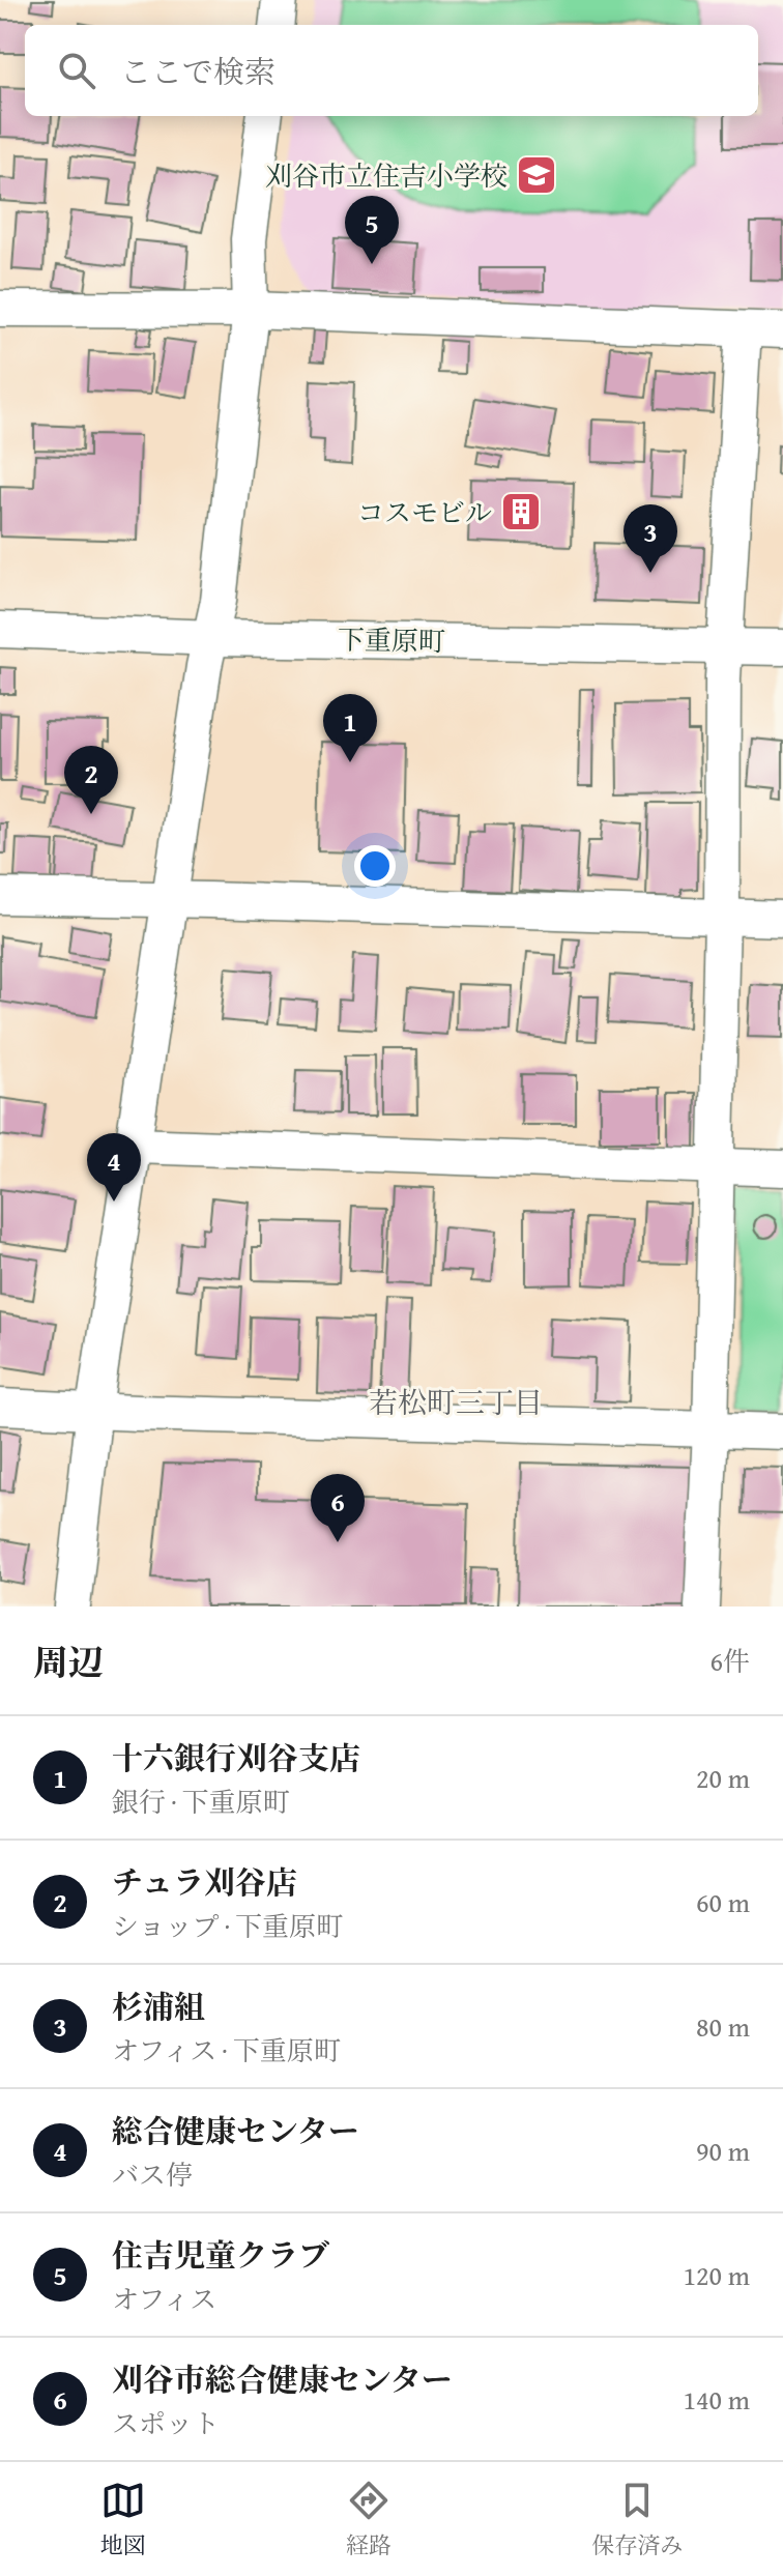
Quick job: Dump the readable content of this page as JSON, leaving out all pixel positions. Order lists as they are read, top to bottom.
{
  "streets": {
    "street": ["下重原町"]
  },
  "districts": ["若松町三丁目"],
  "places": {
    "school or university": ["刈谷市立住吉小学校"],
    "building": ["コスモビル"]
  },
  "page": {
    "search": "ここで検索",
    "pins": [
      "5",
      "3",
      "1",
      "2",
      "4",
      "6"
    ],
    "heading": ["周辺", "6件"],
    "list": [
      {
        "mark": "1",
        "name": "十六銀行刈谷支店",
        "note": "銀行 · 下重原町",
        "value": "20 m"
      },
      {
        "mark": "2",
        "name": "チュラ刈谷店",
        "note": "ショップ · 下重原町",
        "value": "60 m"
      },
      {
        "mark": "3",
        "name": "杉浦組",
        "note": "オフィス · 下重原町",
        "value": "80 m"
      },
      {
        "mark": "4",
        "name": "総合健康センター",
        "note": "バス停",
        "value": "90 m"
      },
      {
        "mark": "5",
        "name": "住吉児童クラブ",
        "note": "オフィス",
        "value": "120 m"
      },
      {
        "mark": "6",
        "name": "刈谷市総合健康センター",
        "note": "スポット",
        "value": "140 m"
      }
    ],
    "nav": ["地図", "経路", "保存済み"]
  }
}
